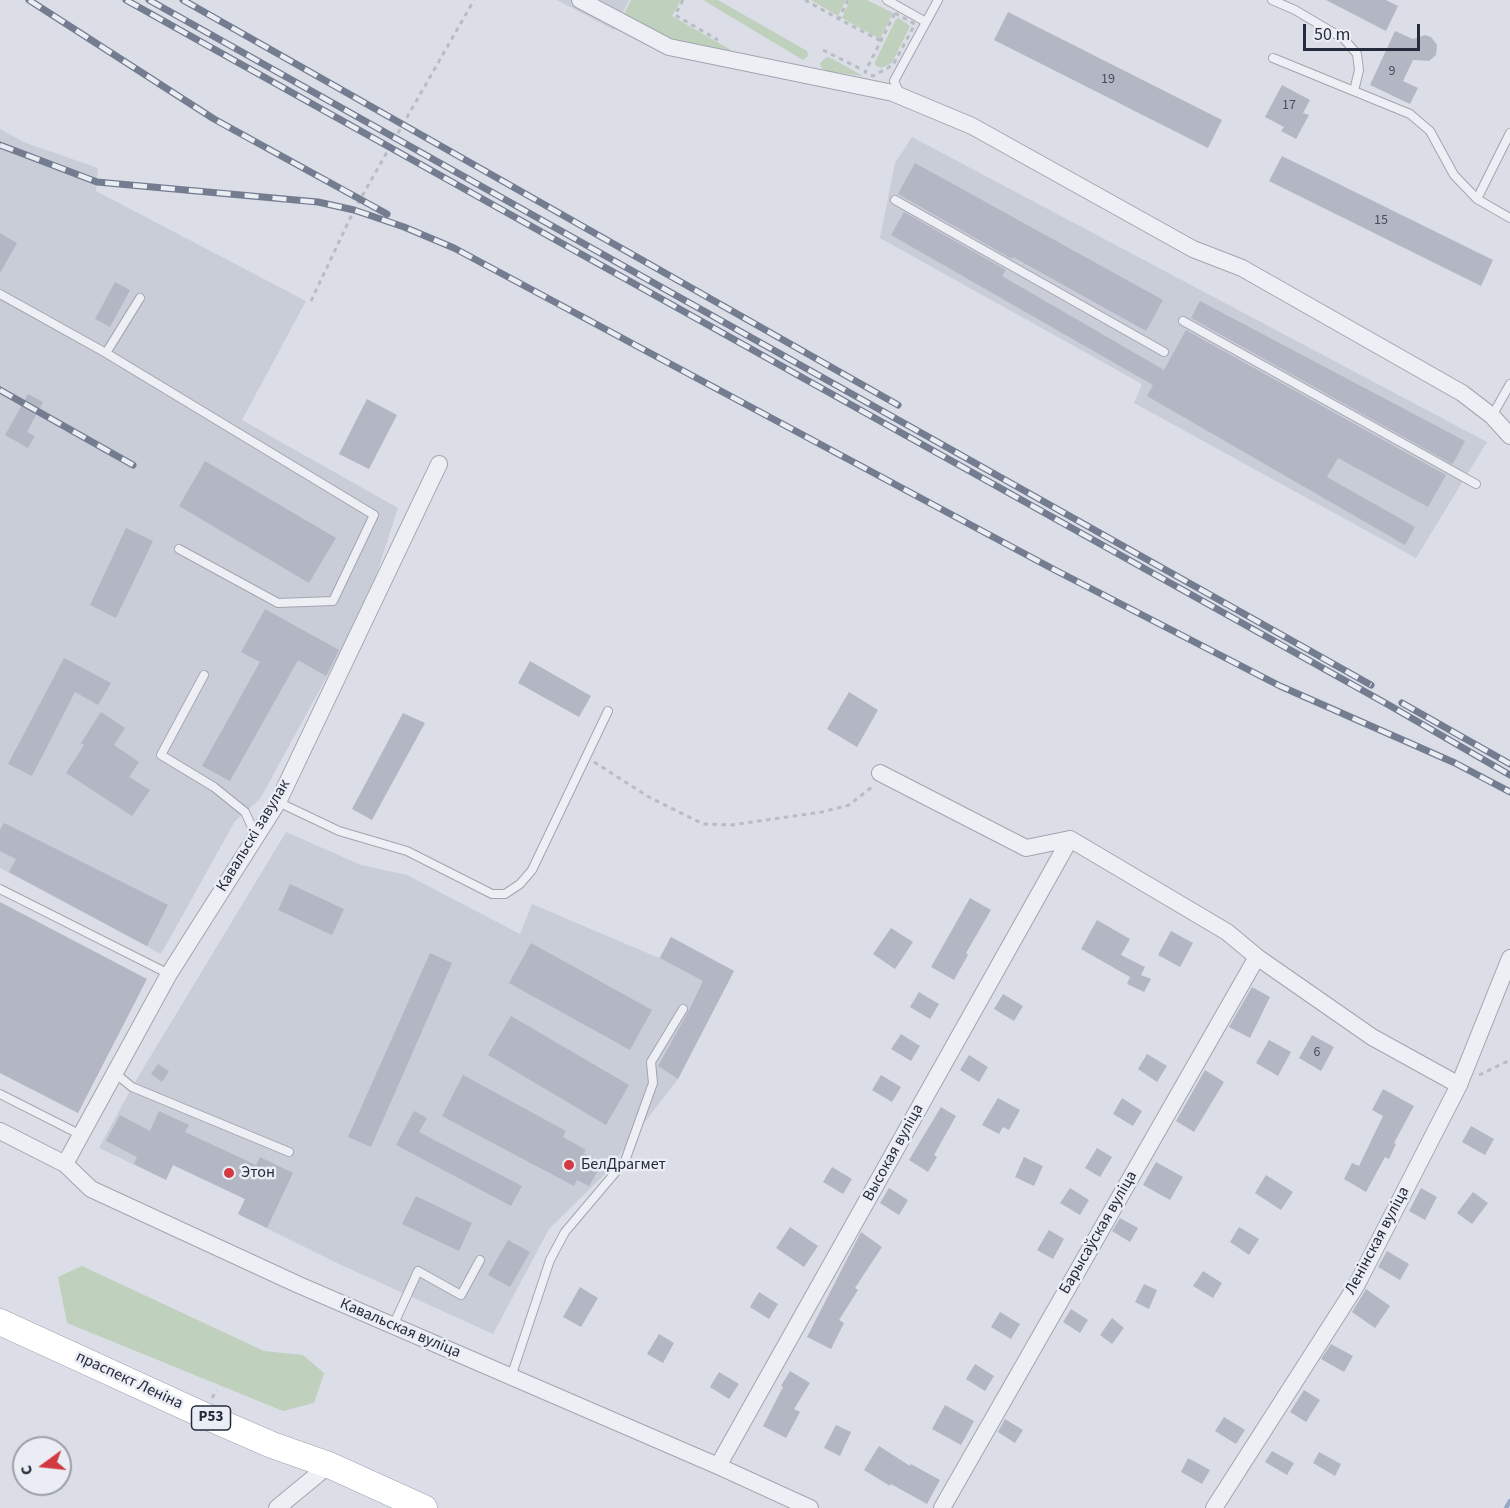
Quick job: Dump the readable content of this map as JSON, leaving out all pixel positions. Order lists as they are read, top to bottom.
{
  "streets": {
    "main road": ["праспект Леніна", "Р53"],
    "street": [
      "Кавальскі завулак",
      "Высокая вуліца",
      "Барысаўская вуліца",
      "Ленінская вуліца",
      "Кавальская вуліца"
    ]
  },
  "crossings": [
    ["Кавальскі завулак", "Кавальская вуліца"],
    ["Высокая вуліца", "Кавальская вуліца"]
  ],
  "places": ["БелДрагмет", "Этон"],
  "house_numbers": [
    "9",
    "19",
    "17",
    "15",
    "6"
  ],
  "scale_bar": "50 m",
  "north": "left"
}
